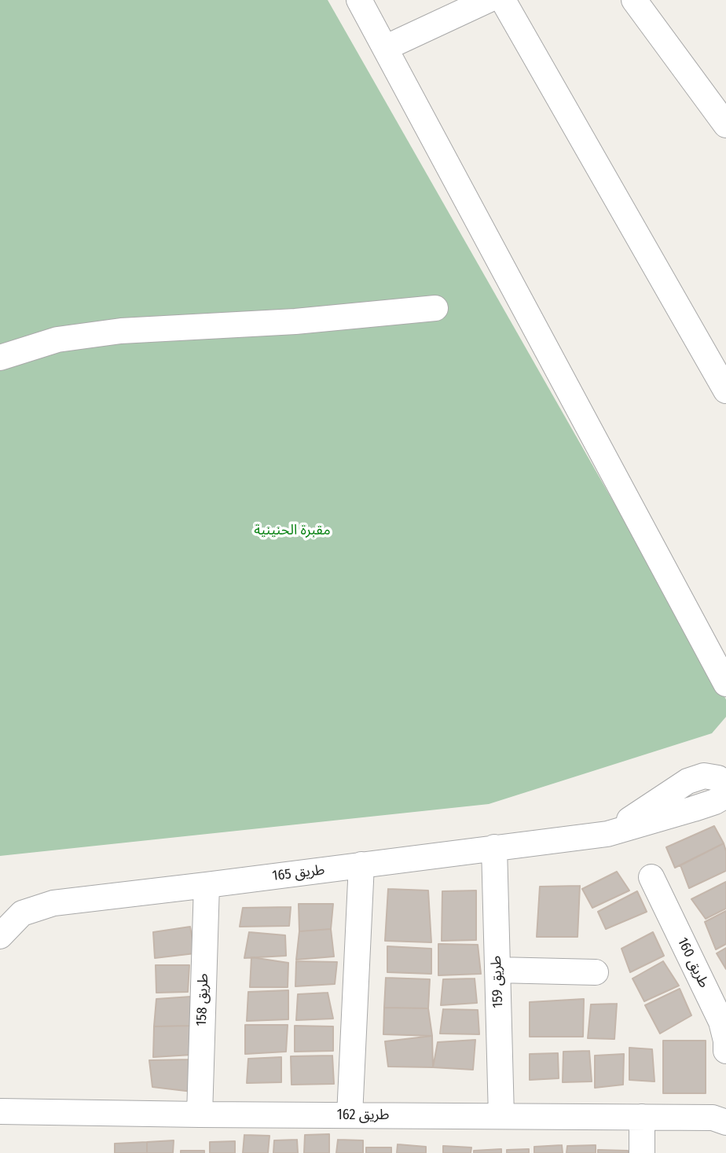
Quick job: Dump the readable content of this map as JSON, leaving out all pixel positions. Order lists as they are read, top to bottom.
{
  "streets": {
    "street": [
      "طريق 165",
      "طريق 160",
      "طريق 159",
      "طريق 158",
      "طريق 162"
    ]
  },
  "crossings": [
    ["طريق 165", "طريق 159"],
    ["طريق 165", "طريق 158"],
    ["طريق 159", "طريق 162"],
    ["طريق 158", "طريق 162"]
  ],
  "parks": ["مقبرة الحنينية"]
}
